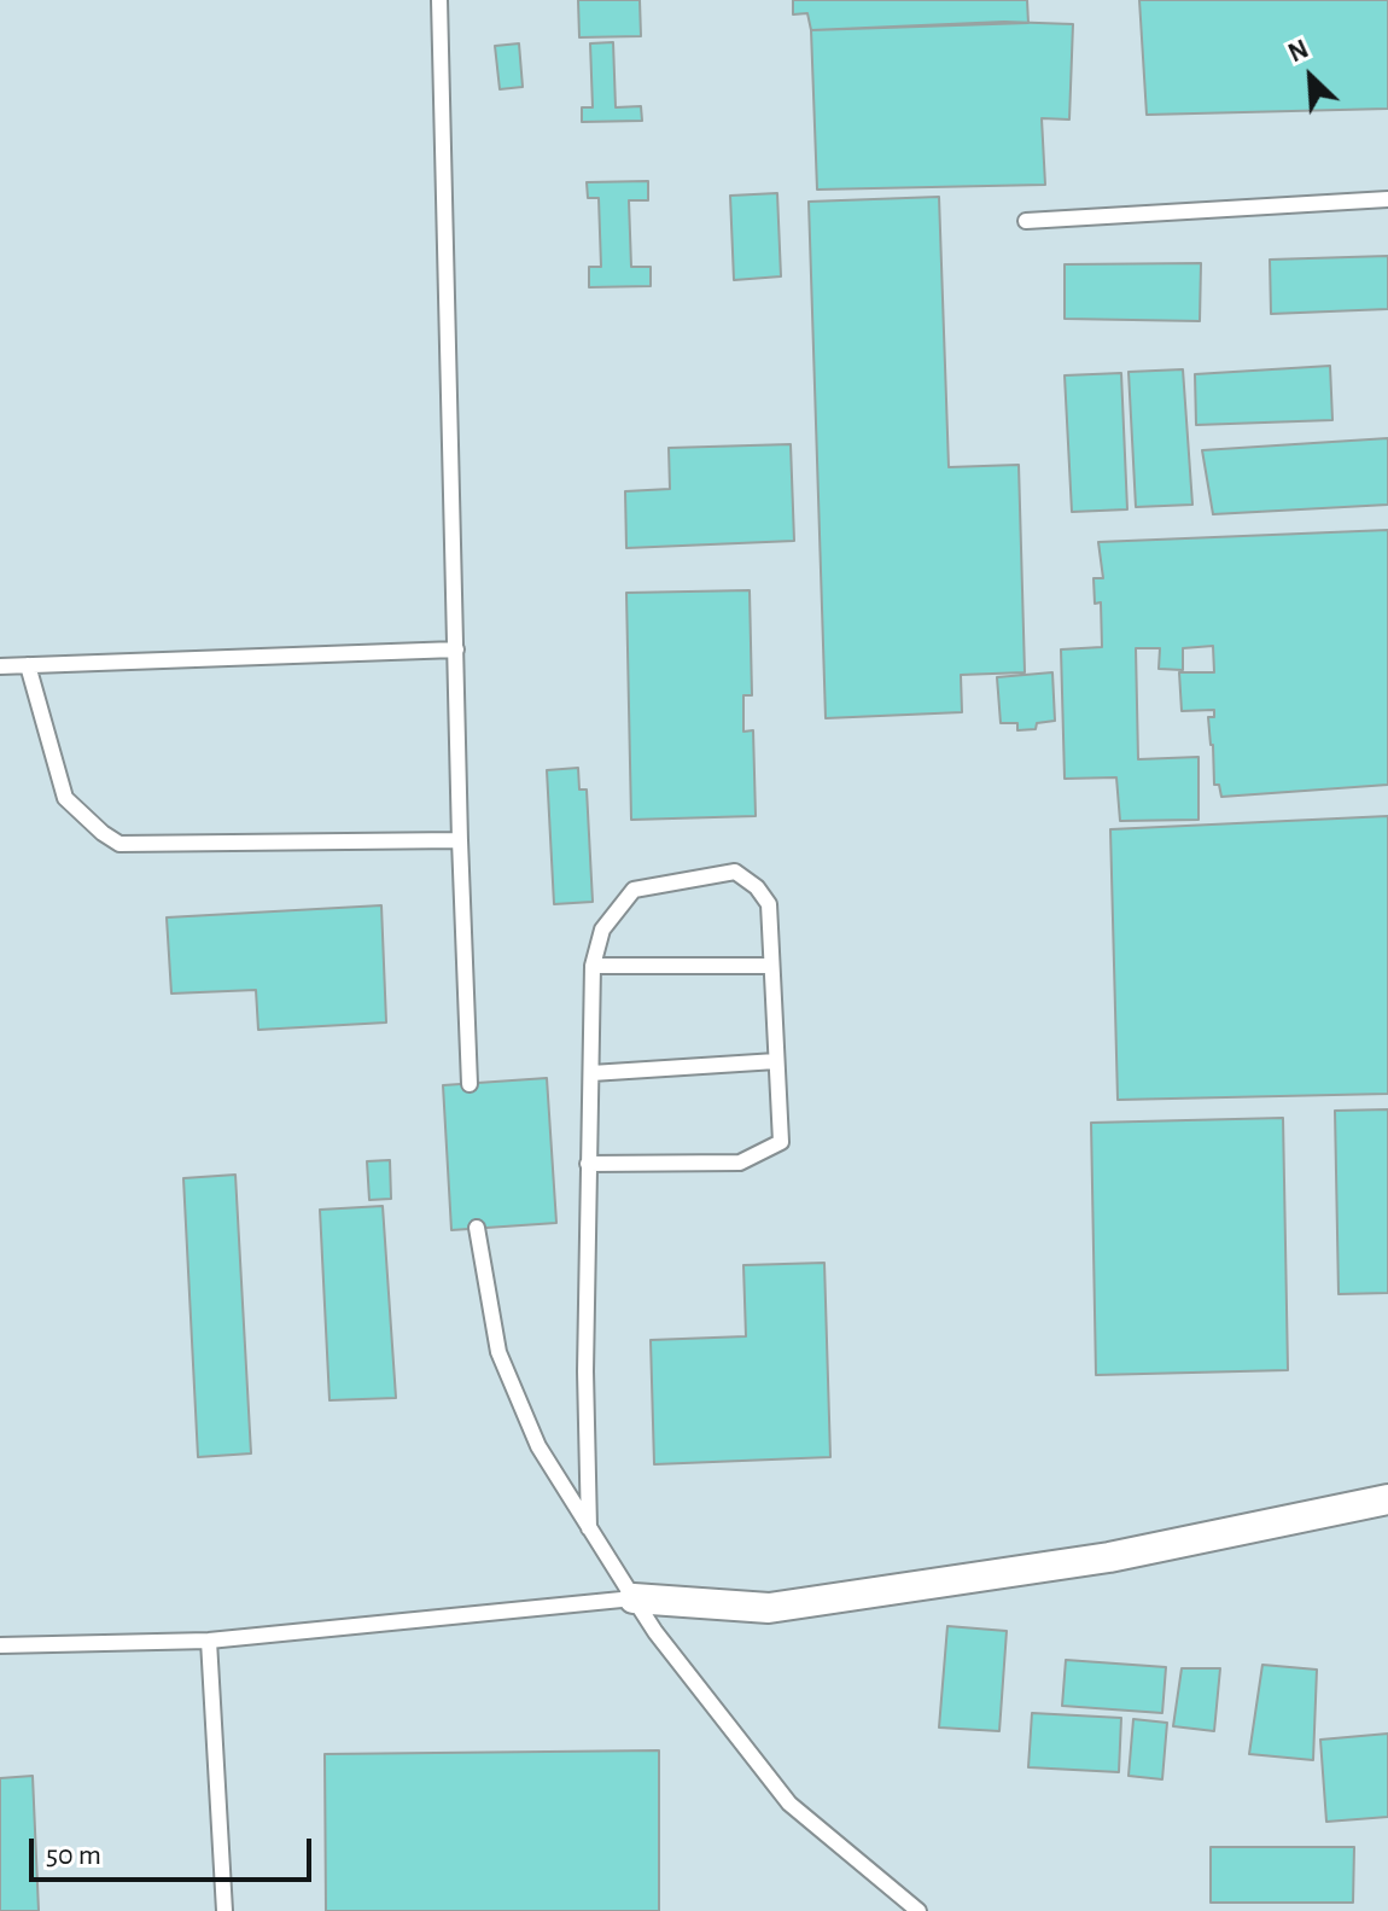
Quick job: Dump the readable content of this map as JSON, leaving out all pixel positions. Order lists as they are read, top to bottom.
{
  "scale_bar": "50 m",
  "north": "top left"
}
